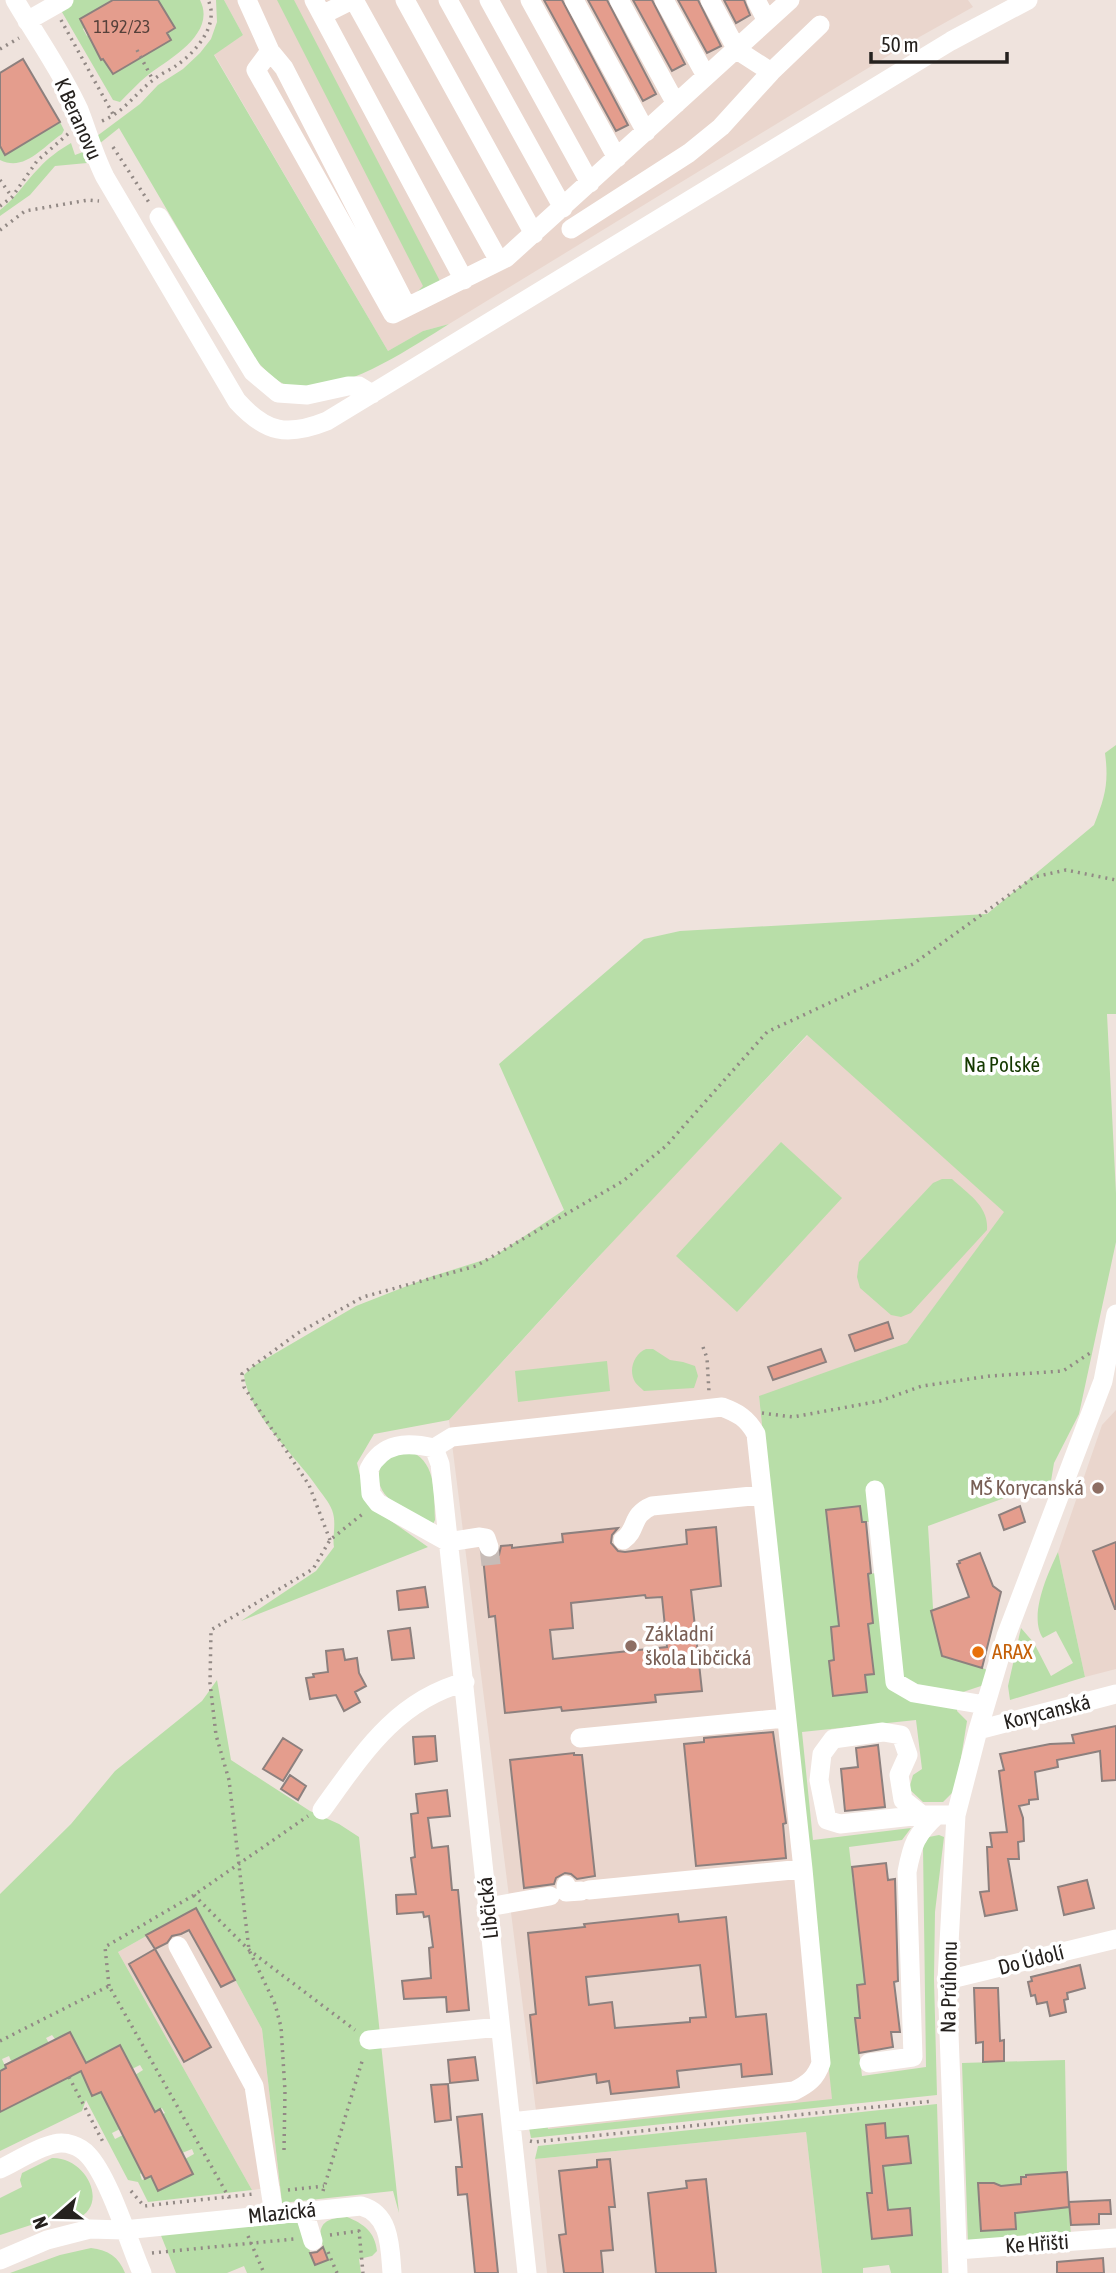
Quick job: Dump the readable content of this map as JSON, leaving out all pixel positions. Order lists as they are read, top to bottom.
{
  "streets": {
    "street": [
      "K Beranovu",
      "Korycanská",
      "Libčická",
      "Do Údolí",
      "Na Průhonu",
      "Mlazická",
      "Ke Hřišti"
    ]
  },
  "crossings": [
    ["Korycanská", "Na Průhonu"],
    ["Do Údolí", "Na Průhonu"],
    ["Na Průhonu", "Ke Hřišti"]
  ],
  "parks": ["Na Polské"],
  "places": ["MŠ Korycanská", "Základní škola Libčická", "ARAX"],
  "house_numbers": ["1192/23"],
  "scale_bar": "50 m",
  "north": "left"
}
